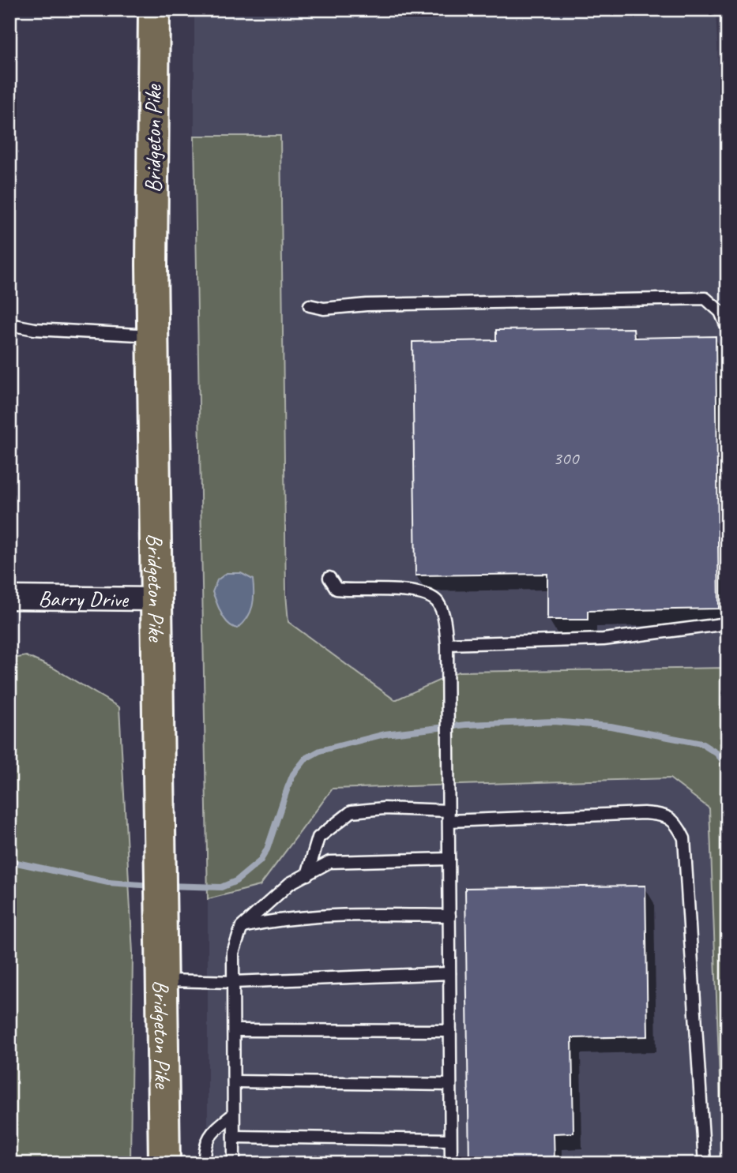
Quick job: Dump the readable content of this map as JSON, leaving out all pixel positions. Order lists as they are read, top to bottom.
{
  "streets": {
    "main road": ["Bridgeton Pike"],
    "street": ["Barry Drive"]
  },
  "crossings": [
    ["Bridgeton Pike", "Barry Drive"]
  ],
  "house_numbers": ["300"]
}
